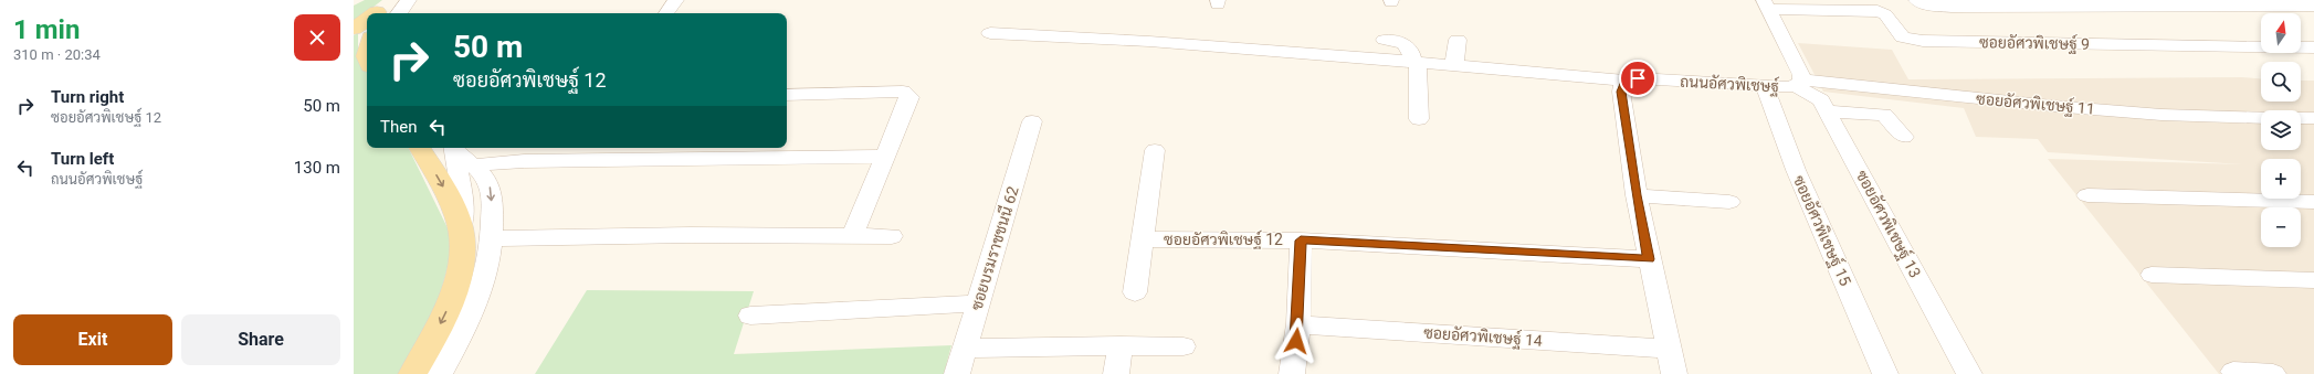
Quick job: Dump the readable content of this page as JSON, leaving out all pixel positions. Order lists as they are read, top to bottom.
{
  "streets": {
    "street": [
      "ซอยอัศวพิเชษฐ์ 9",
      "ถนนอัศวพิเชษฐ์",
      "ซอยอัศวพิเชษฐ์ 11",
      "ซอยอัศวพิเชษฐ์ 13",
      "ซอยอัศวพิเชษฐ์ 15",
      "ซอยอัศวพิเชษฐ์ 12",
      "ซอยบรมราชชนนี 62",
      "ซอยอัศวพิเชษฐ์ 14"
    ]
  },
  "crossings": [
    ["ซอยอัศวพิเชษฐ์ 9", "ถนนอัศวพิเชษฐ์"],
    ["ถนนอัศวพิเชษฐ์", "ซอยอัศวพิเชษฐ์ 11"],
    ["ถนนอัศวพิเชษฐ์", "ซอยอัศวพิเชษฐ์ 13"],
    ["ถนนอัศวพิเชษฐ์", "ซอยอัศวพิเชษฐ์ 15"],
    ["ซอยอัศวพิเชษฐ์ 11", "ซอยอัศวพิเชษฐ์ 13"]
  ],
  "north": "top",
  "page": {
    "heading": ["1 min", "310 m · 20:34"],
    "map_buttons": ["+", "−"],
    "turn": ["50 m", "ซอยอัศวพิเชษฐ์ 12"],
    "list": [
      {
        "name": "Turn right",
        "note": "ซอยอัศวพิเชษฐ์ 12",
        "value": "50 m"
      },
      {
        "name": "Turn left",
        "note": "ถนนอัศวพิเชษฐ์",
        "value": "130 m"
      }
    ],
    "then": "Then",
    "buttons": ["Exit", "Share"]
  }
}
